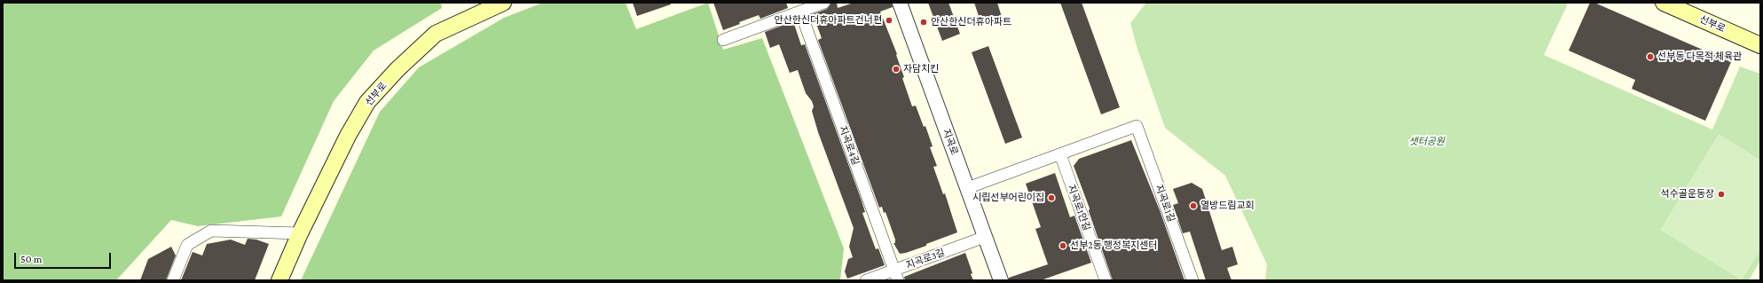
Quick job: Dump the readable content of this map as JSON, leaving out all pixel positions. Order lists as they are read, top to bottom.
{
  "streets": {
    "main road": ["선부로"],
    "street": [
      "지곡로",
      "지곡로4길",
      "지곡로1길",
      "지곡로1안길",
      "지곡로3길"
    ]
  },
  "crossings": [
    ["지곡로", "지곡로3길"],
    ["지곡로4길", "지곡로3길"],
    ["지곡로1길", "지곡로1안길"]
  ],
  "parks": ["샛터공원"],
  "places": [
    "안산한신더휴아파트건너편",
    "안산한신더휴아파트",
    "선부동 다목적 체육관",
    "자담치킨",
    "석수골운동장",
    "시립선부어린이집",
    "열방드림교회",
    "선부2동 행정복지센터"
  ],
  "scale_bar": "50 m"
}
